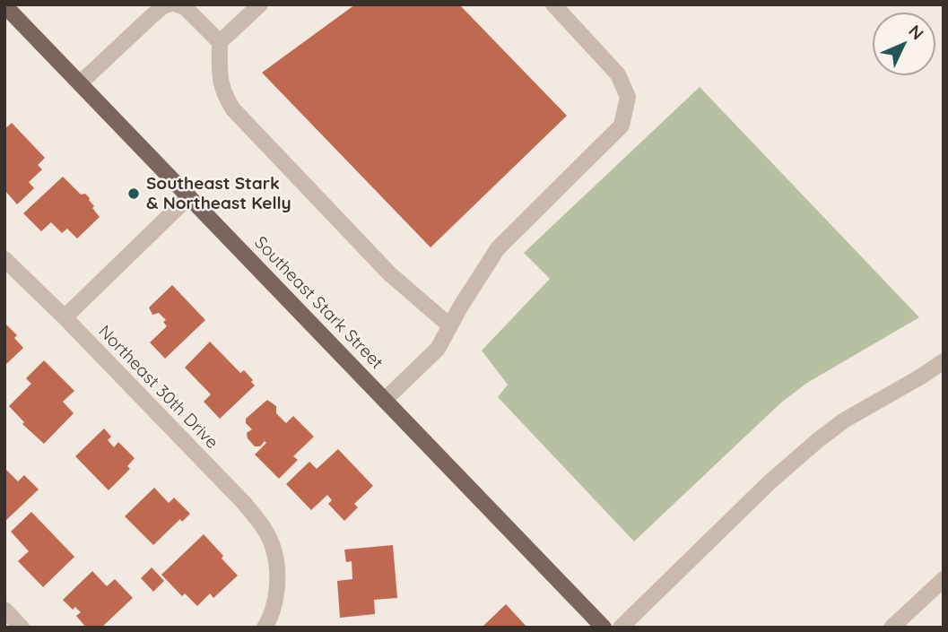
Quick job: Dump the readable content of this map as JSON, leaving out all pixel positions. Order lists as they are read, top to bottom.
{
  "streets": {
    "main road": ["Southeast Stark Street"],
    "street": ["Northeast 30th Drive"]
  },
  "places": ["Southeast Stark & Northeast Kelly"],
  "north": "top right"
}
